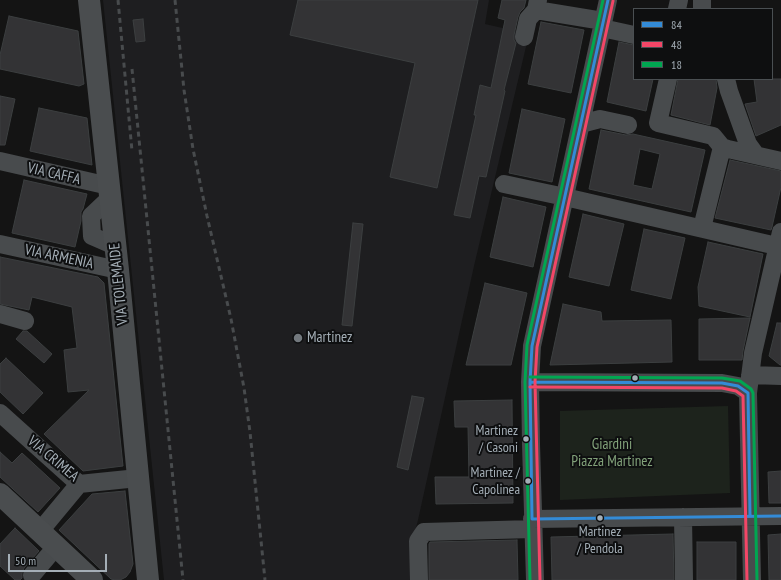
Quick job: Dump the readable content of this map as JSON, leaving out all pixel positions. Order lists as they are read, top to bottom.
{
  "streets": {
    "main road": ["VIA TOLEMAIDE"],
    "street": ["VIA CAFFA", "VIA ARMENIA", "VIA CRIMEA"]
  },
  "crossings": [
    ["VIA CAFFA", "VIA TOLEMAIDE"],
    ["VIA ARMENIA", "VIA TOLEMAIDE"],
    ["VIA TOLEMAIDE", "VIA CRIMEA"]
  ],
  "parks": ["Giardini Piazza Martinez"],
  "places": [
    "Martinez",
    "Martinez / Casoni",
    "Martinez / Capolinea",
    "Martinez / Pendola"
  ],
  "lines": ["transit line 84", "transit line 18", "transit line 48"],
  "legend": ["84", "48", "18"],
  "scale_bar": "50 m"
}
